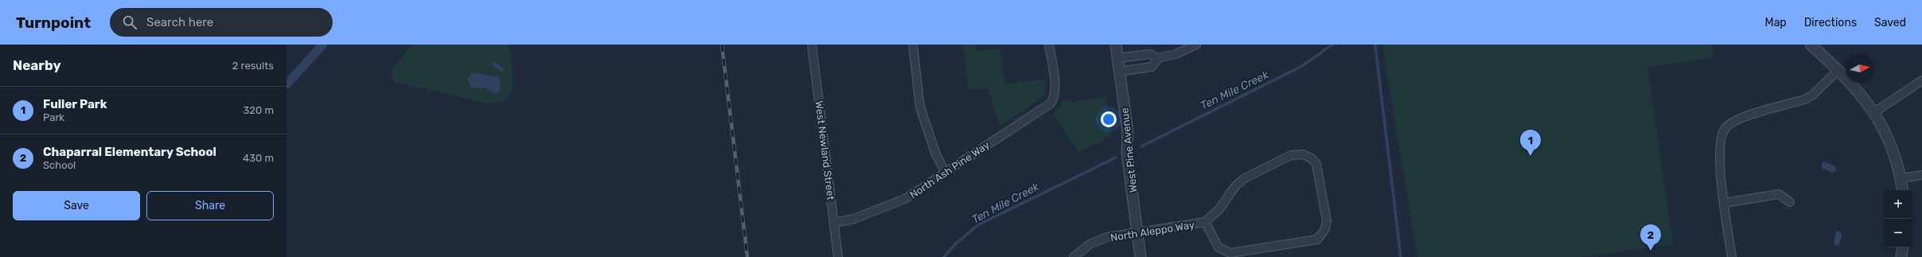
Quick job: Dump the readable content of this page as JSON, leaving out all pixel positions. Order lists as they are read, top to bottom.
{
  "streets": {
    "street": [
      "West Newland Street",
      "West Pine Avenue",
      "North Ash Pine Way",
      "North Aleppo Way"
    ]
  },
  "crossings": [
    ["West Newland Street", "North Ash Pine Way"],
    ["West Pine Avenue", "North Aleppo Way"]
  ],
  "water": ["Ten Mile Creek"],
  "north": "right",
  "page": {
    "header": "Turnpoint",
    "search": "Search here",
    "nav": ["Map", "Directions", "Saved"],
    "heading": ["Nearby", "2 results"],
    "list": [
      {
        "mark": "1",
        "name": "Fuller Park",
        "note": "Park",
        "value": "320 m"
      },
      {
        "mark": "2",
        "name": "Chaparral Elementary School",
        "note": "School",
        "value": "430 m"
      }
    ],
    "pins": ["1", "2"],
    "buttons": ["Save", "Share"],
    "map_buttons": ["+", "−"]
  }
}
